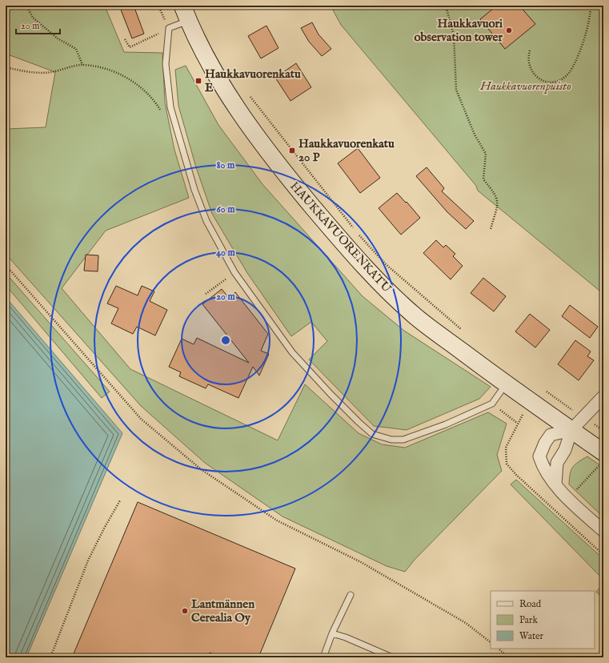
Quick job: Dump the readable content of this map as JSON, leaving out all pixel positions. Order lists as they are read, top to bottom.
{
  "streets": {
    "main road": ["HAUKKAVUORENKATU"]
  },
  "parks": ["Haukkavuorenpuisto"],
  "places": {
    "other": ["Haukkavuori observation tower", "Lantmännen Cerealia Oy"],
    "transit": ["Haukkavuorenkatu E", "Haukkavuorenkatu 20 P"]
  },
  "legend": ["Road", "Park", "Water"],
  "scale_bar": "20 m",
  "rings": [
    "80 m",
    "60 m",
    "40 m",
    "20 m"
  ]
}
